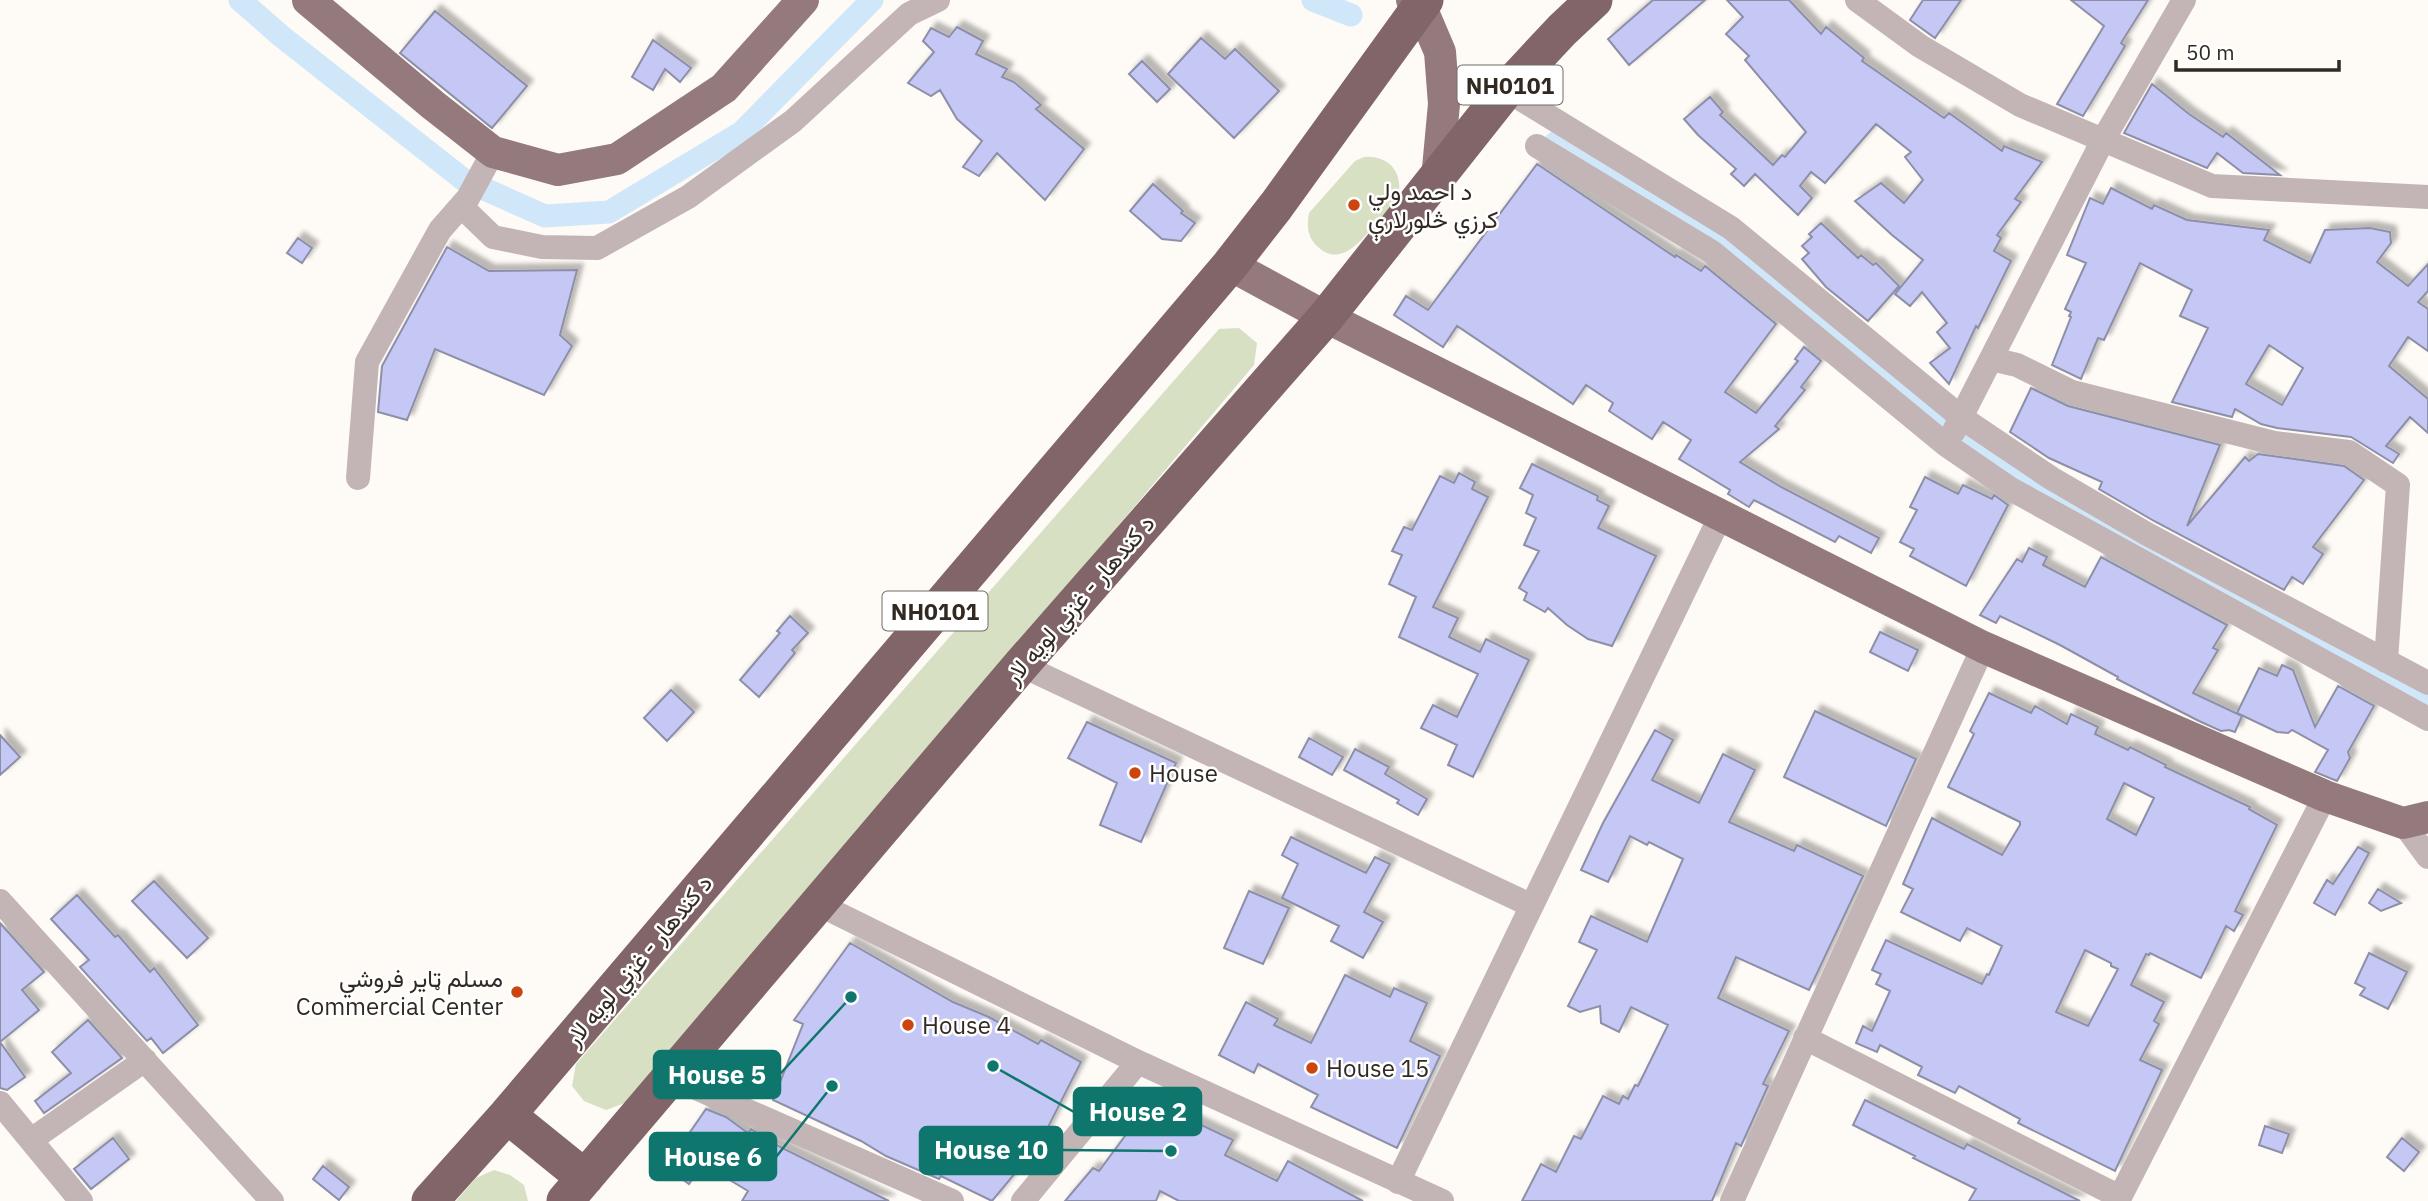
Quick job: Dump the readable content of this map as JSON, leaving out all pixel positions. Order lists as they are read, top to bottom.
{
  "streets": {
    "highway": ["NH0101", "د کندهار - غزني لويه لار"]
  },
  "places": [
    "د احمد ولي کرزي څلورلارې",
    "House",
    "مسلم ټایر فروشي Commercial Center",
    "House 5",
    "House 4",
    "House 2",
    "House 15",
    "House 6",
    "House 10"
  ],
  "scale_bar": "50 m"
}
